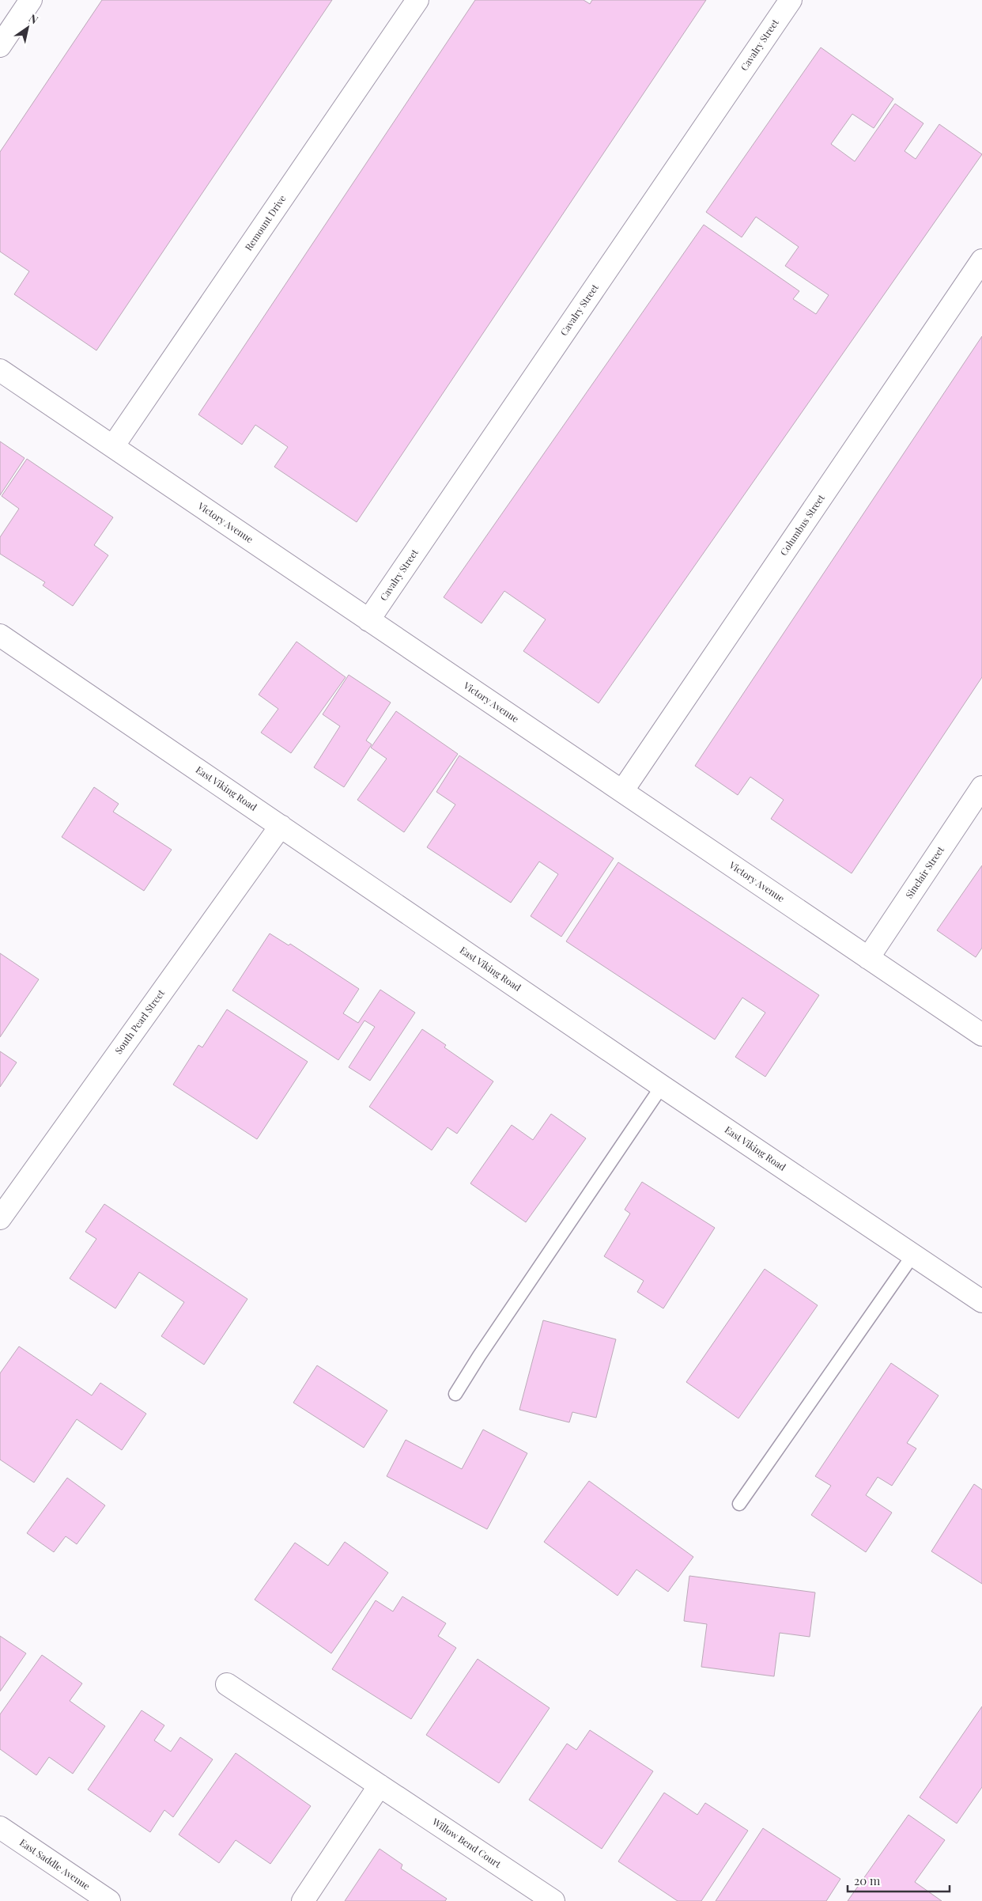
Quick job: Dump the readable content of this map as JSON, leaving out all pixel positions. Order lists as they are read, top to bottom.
{
  "streets": {
    "street": [
      "Cavalry Street",
      "Remount Drive",
      "Victory Avenue",
      "Columbus Street",
      "East Viking Road",
      "Sinclair Street",
      "South Pearl Street",
      "Willow Bend Court",
      "East Saddle Avenue"
    ]
  },
  "crossings": [
    ["Cavalry Street", "Victory Avenue"],
    ["Remount Drive", "Victory Avenue"],
    ["Victory Avenue", "Columbus Street"],
    ["Victory Avenue", "Sinclair Street"],
    ["East Viking Road", "South Pearl Street"]
  ],
  "scale_bar": "20 m",
  "north": "top right"
}
